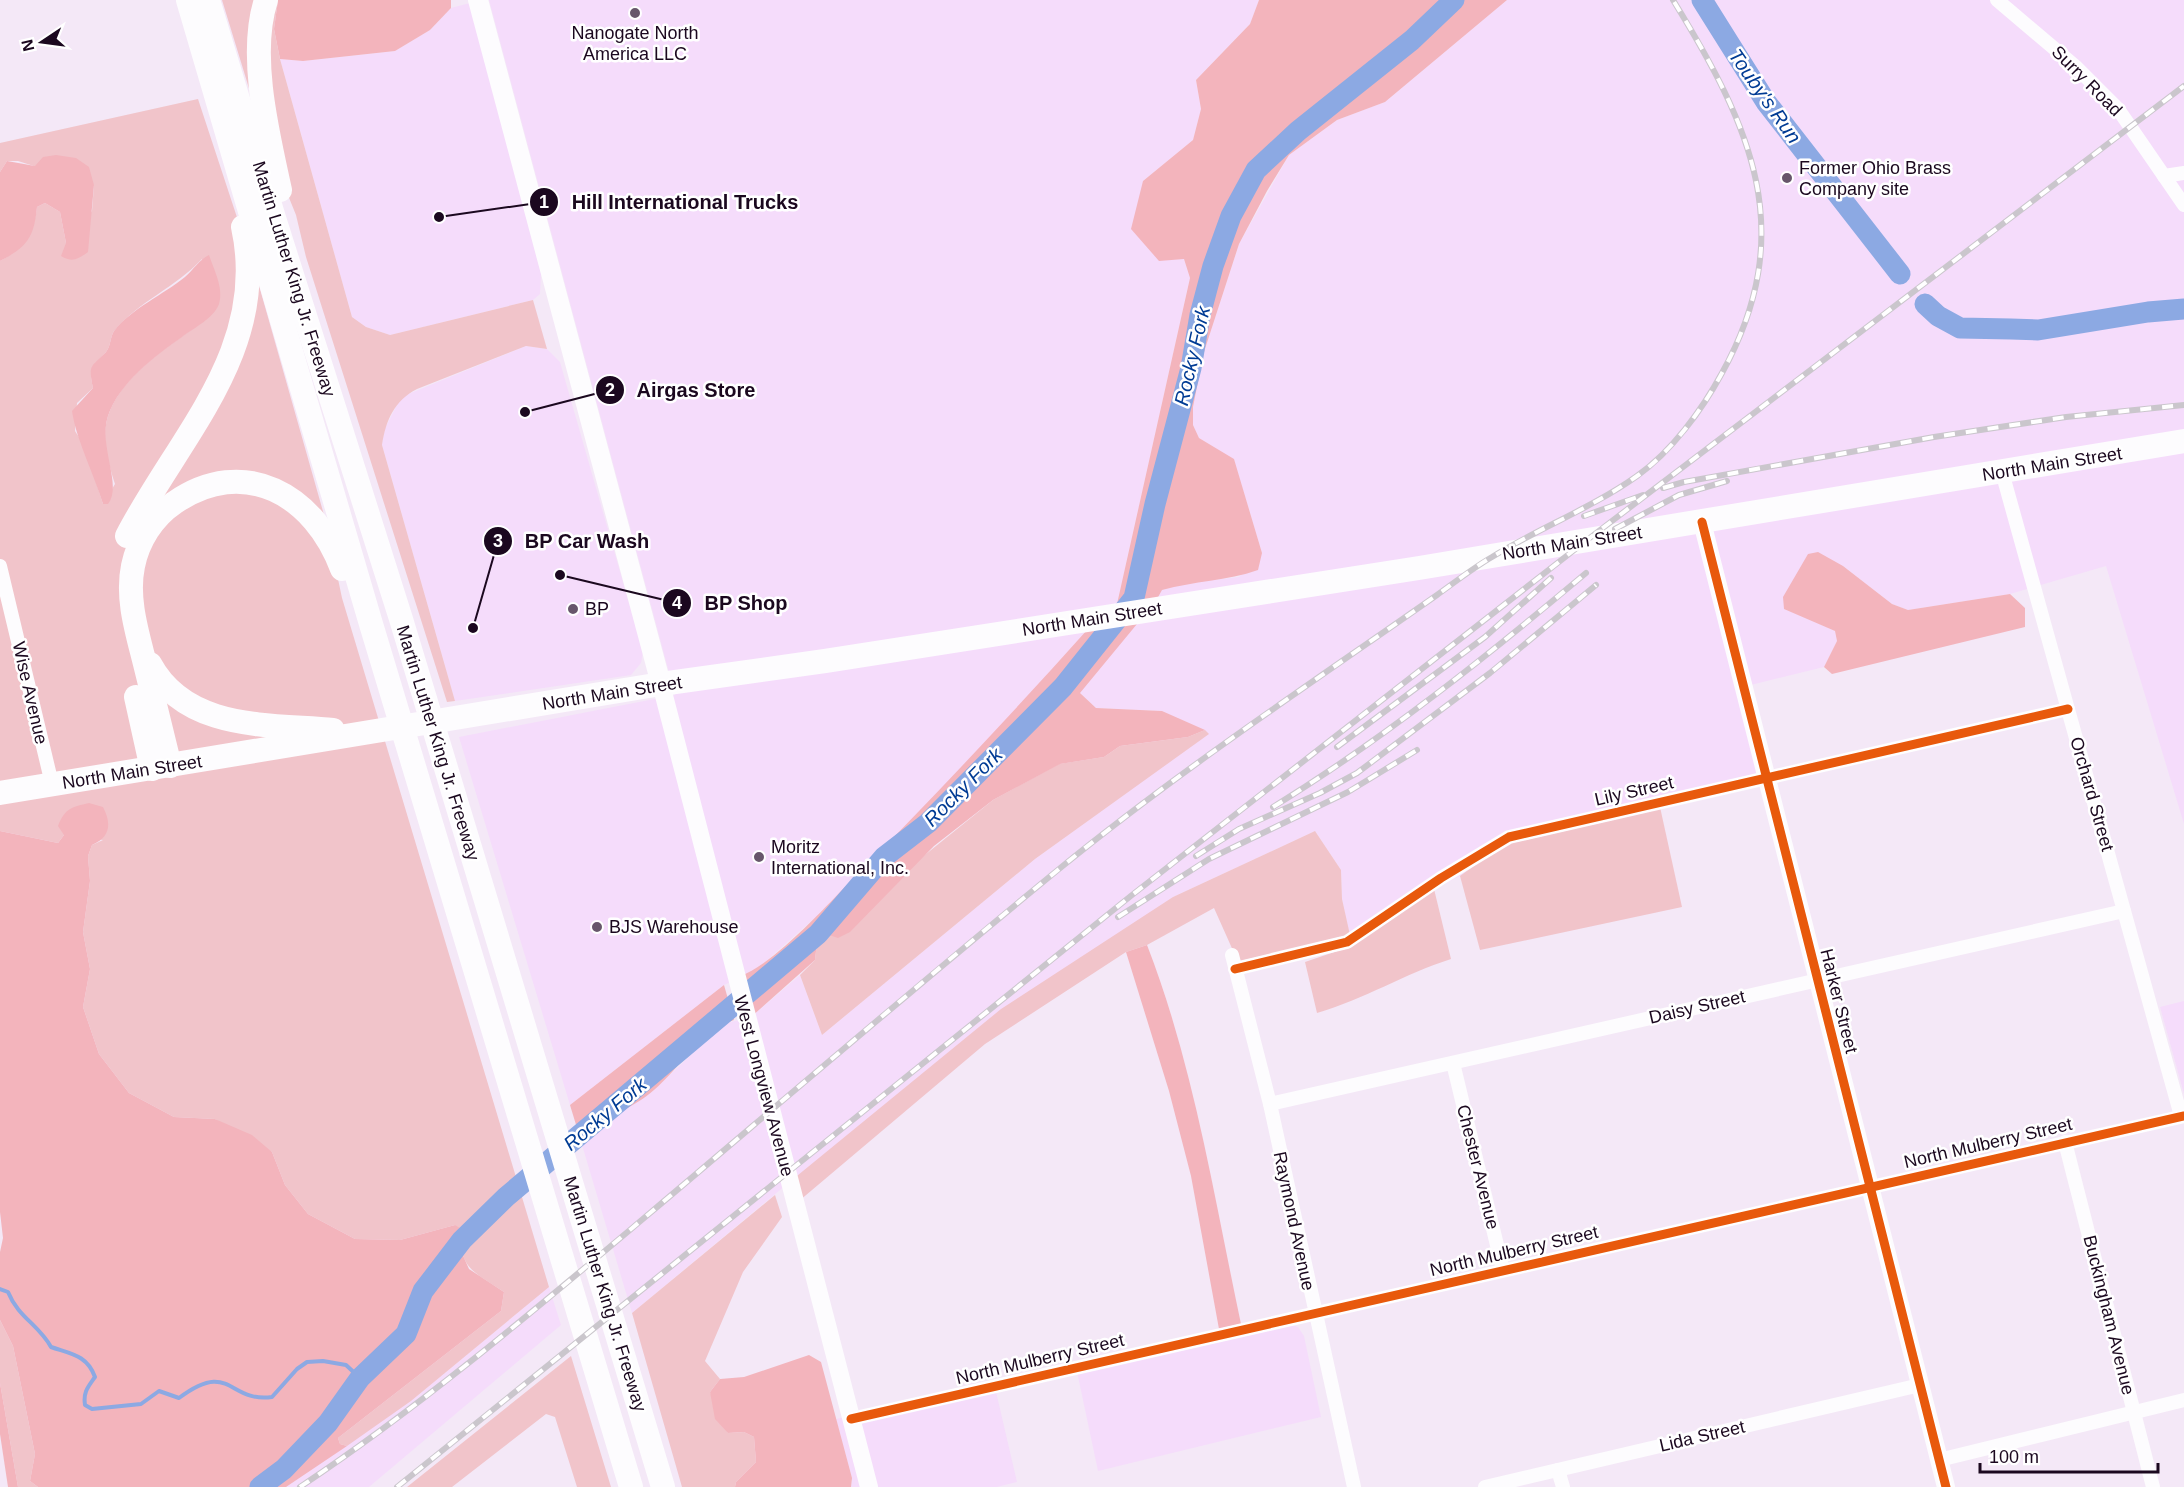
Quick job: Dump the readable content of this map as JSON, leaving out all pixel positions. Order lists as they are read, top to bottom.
{
  "streets": {
    "highway": ["Martin Luther King Jr. Freeway", "North Main Street"],
    "street": [
      "Surry Road",
      "Wise Avenue",
      "Lily Street",
      "Orchard Street",
      "Harker Street",
      "Daisy Street",
      "West Longview Avenue",
      "North Mulberry Street",
      "Chester Avenue",
      "Raymond Avenue",
      "Buckingham Avenue",
      "Lida Street"
    ]
  },
  "crossings": [
    ["North Main Street", "Wise Avenue"],
    ["North Main Street", "Orchard Street"],
    ["North Main Street", "Harker Street"],
    ["North Main Street", "West Longview Avenue"],
    ["Lily Street", "Orchard Street"],
    ["Lily Street", "Harker Street"],
    ["Lily Street", "Raymond Avenue"],
    ["Orchard Street", "Daisy Street"],
    ["Orchard Street", "North Mulberry Street"],
    ["Harker Street", "Daisy Street"],
    ["Harker Street", "North Mulberry Street"],
    ["Harker Street", "Lida Street"],
    ["Daisy Street", "Chester Avenue"],
    ["Daisy Street", "Raymond Avenue"],
    ["West Longview Avenue", "North Mulberry Street"],
    ["North Mulberry Street", "Chester Avenue"],
    ["North Mulberry Street", "Raymond Avenue"],
    ["North Mulberry Street", "Buckingham Avenue"]
  ],
  "water": ["Touby's Run", "Rocky Fork"],
  "places": [
    "Nanogate North America LLC",
    "Former Ohio Brass Company site",
    "Hill International Trucks",
    "Airgas Store",
    "BP Shop",
    "BP",
    "BP Car Wash",
    "Moritz International, Inc.",
    "BJS Warehouse"
  ],
  "scale_bar": "100 m",
  "north": "left"
}
